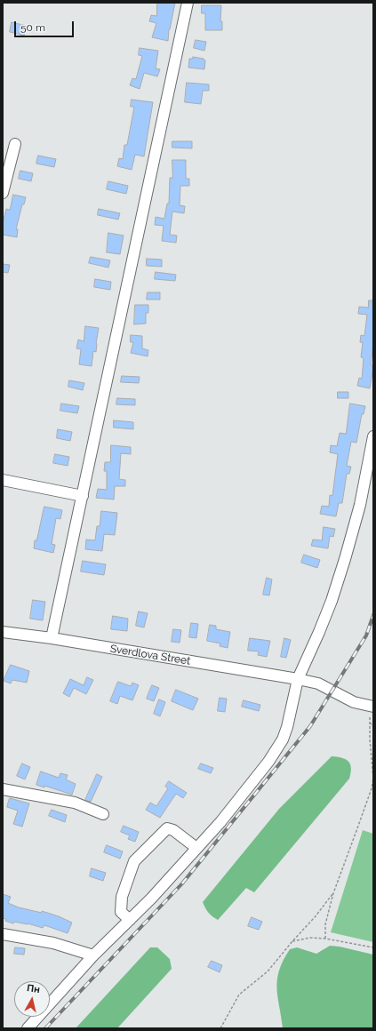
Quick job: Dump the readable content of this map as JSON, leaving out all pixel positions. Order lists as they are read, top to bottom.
{
  "streets": {
    "street": ["Sverdlova Street"]
  },
  "scale_bar": "50 m",
  "north": "top"
}
